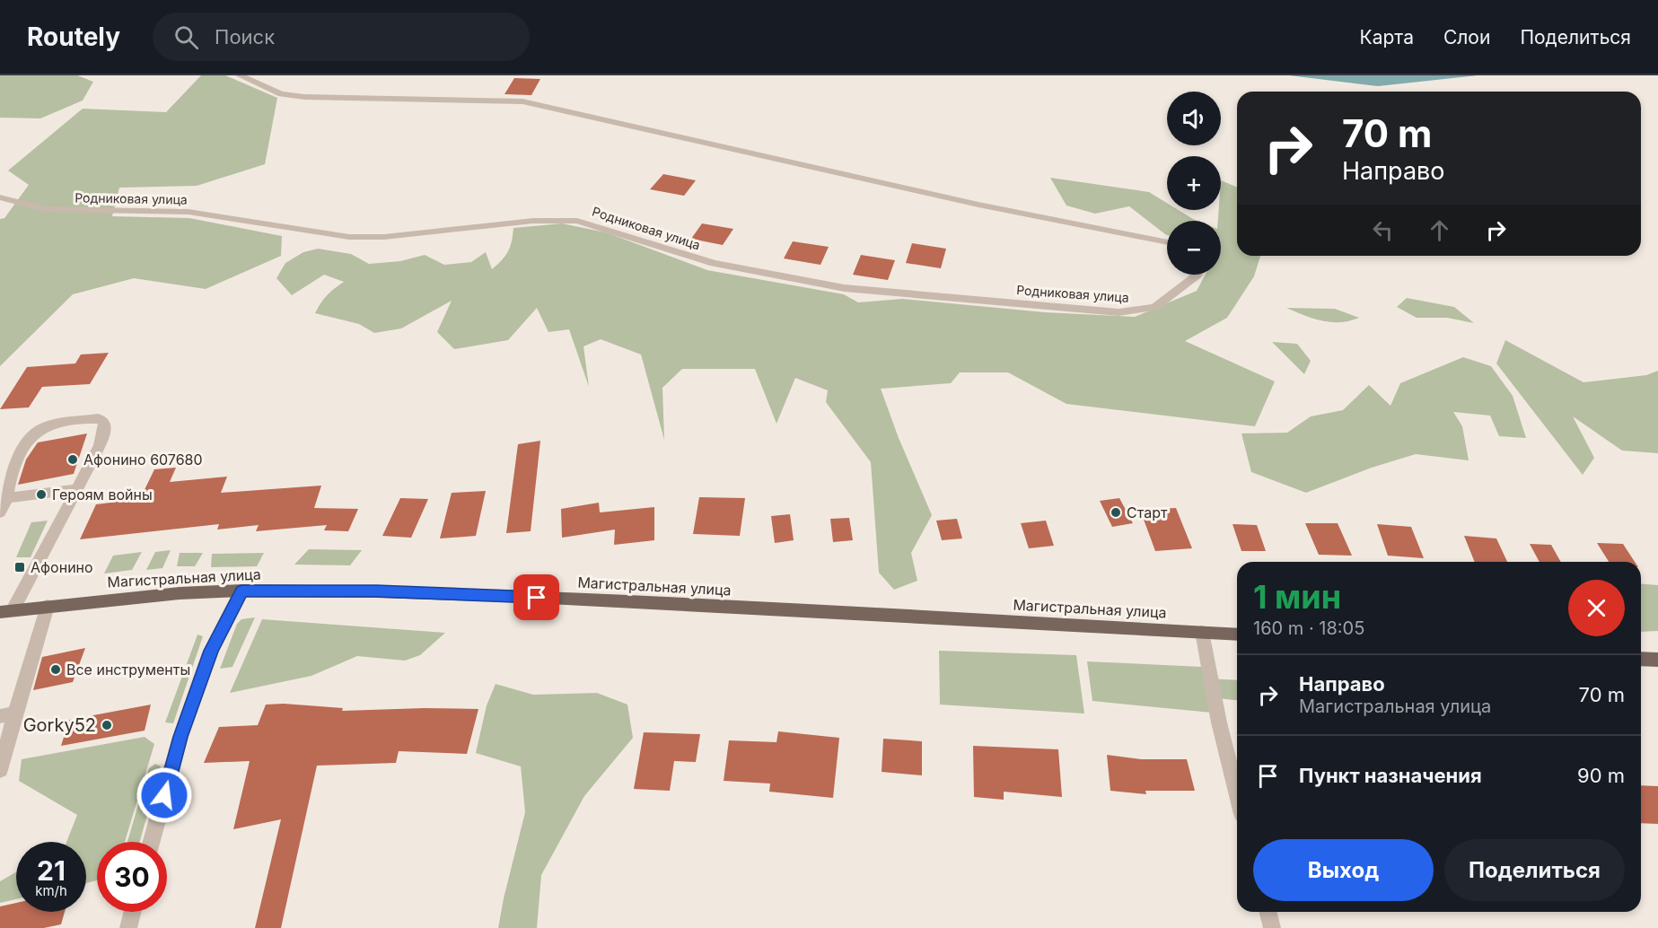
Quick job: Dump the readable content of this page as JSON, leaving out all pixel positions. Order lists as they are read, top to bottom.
{
  "streets": {
    "main road": ["Магистральная улица"],
    "street": ["Родниковая улица"]
  },
  "places": {
    "other": [
      "Афонино 607680",
      "Героям войны",
      "Старт",
      "Все инструменты",
      "Gorky52"
    ],
    "transit": ["Афонино"]
  },
  "page": {
    "header": "Routely",
    "search": "Поиск",
    "nav": ["Карта", "Слои", "Поделиться"],
    "map_buttons": ["+", "−"],
    "turn": ["70 m", "Направо"],
    "heading": ["1 мин", "160 m · 18:05"],
    "list": [
      {
        "name": "Направо",
        "note": "Магистральная улица",
        "value": "70 m"
      },
      {
        "name": "Пункт назначения",
        "value": "90 m"
      }
    ],
    "buttons": ["Выход", "Поделиться"],
    "speed": "21 km/h",
    "limit": "30"
  }
}
